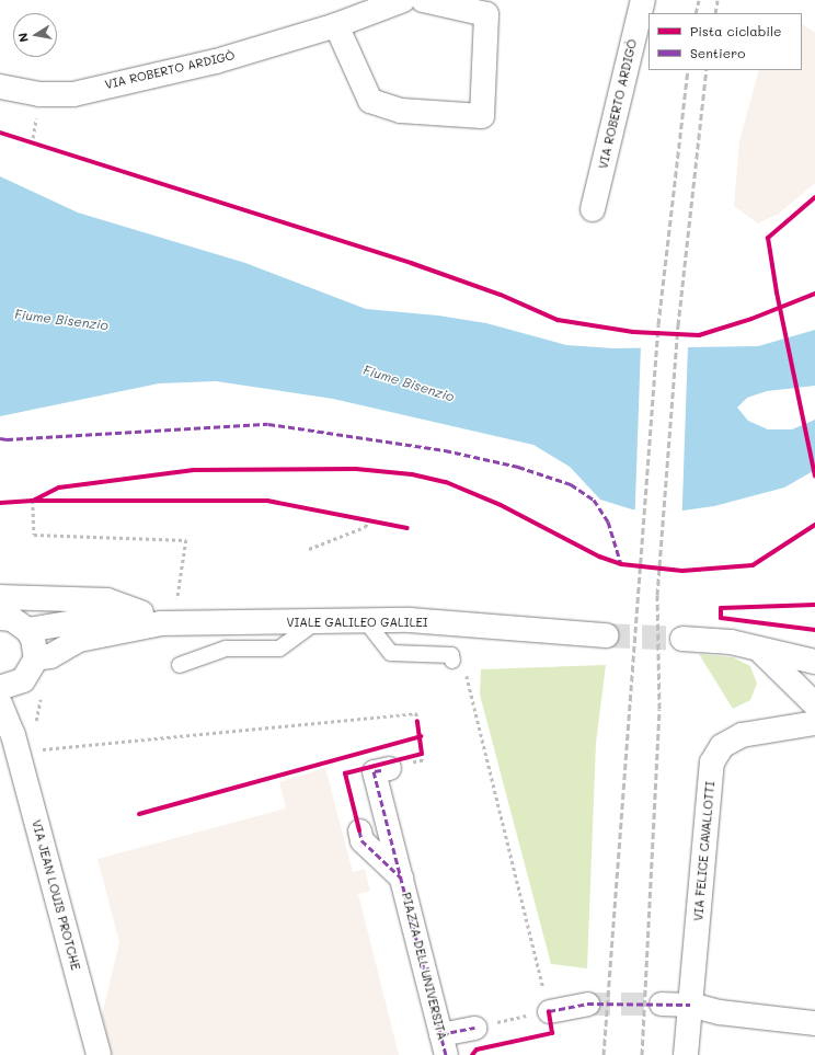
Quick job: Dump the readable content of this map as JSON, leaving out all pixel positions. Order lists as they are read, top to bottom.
{
  "streets": {
    "street": [
      "VIA ROBERTO ARDIGÒ",
      "VIALE GALILEO GALILEI",
      "VIA FELICE CAVALLOTTI",
      "VIA JEAN LOUIS PROTCHE",
      "PIAZZA DELL'UNIVERSITÀ"
    ]
  },
  "water": ["Fiume Bisenzio"],
  "legend": ["Pista ciclabile", "Sentiero"],
  "north": "left"
}
